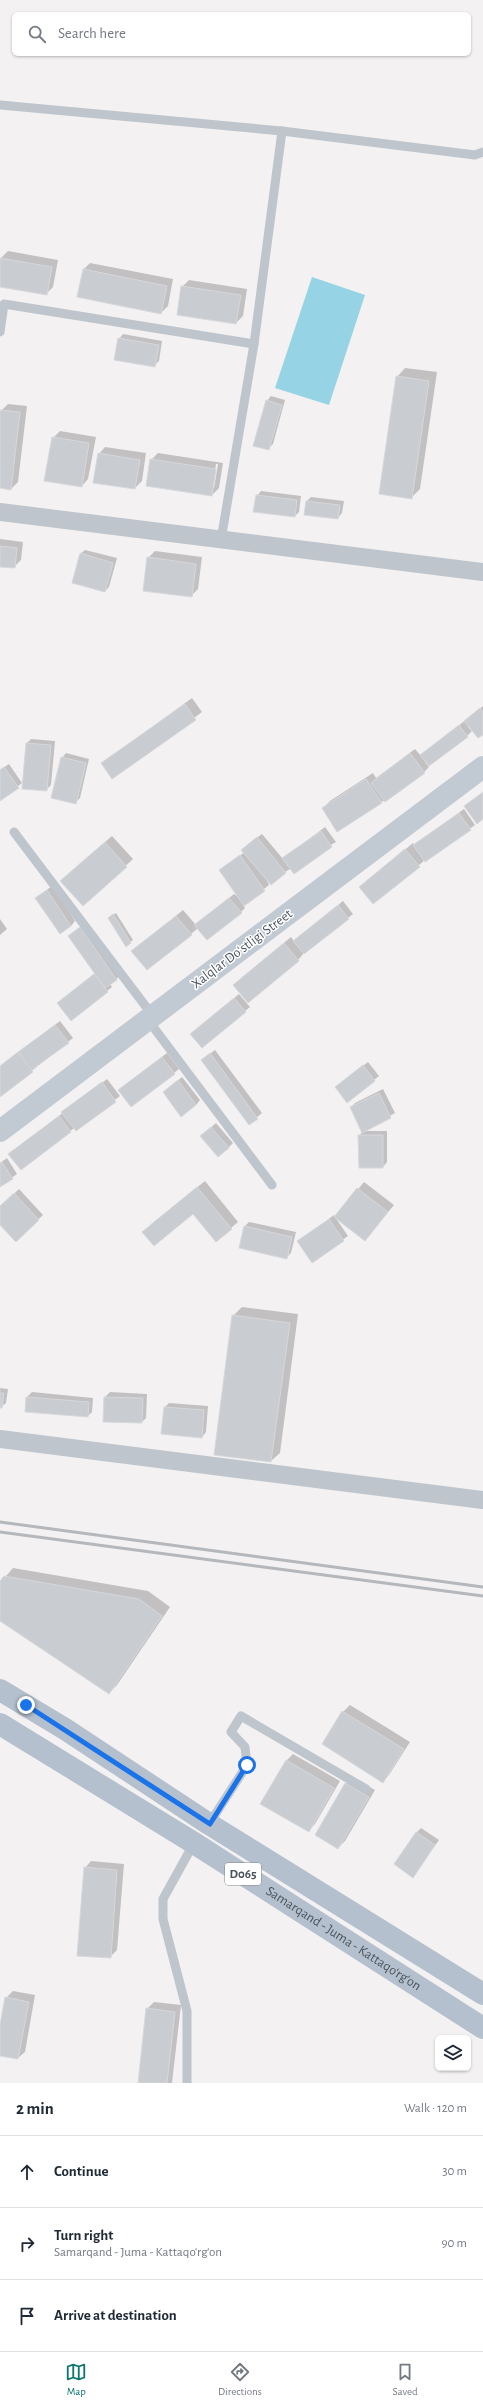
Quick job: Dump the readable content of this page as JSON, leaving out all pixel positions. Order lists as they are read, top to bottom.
{
  "streets": {
    "main road": ["Xalqlar Doʻstligi Street", "D065", "Samarqand - Juma - Kattaqo‘rg‘on"]
  },
  "page": {
    "search": "Search here",
    "heading": ["2 min", "Walk · 120 m"],
    "list": [
      ["Continue", "30 m"],
      ["Turn right", "Samarqand - Juma - Kattaqo‘rg‘on", "90 m"],
      "Arrive at destination"
    ],
    "nav": ["Map", "Directions", "Saved"]
  }
}
